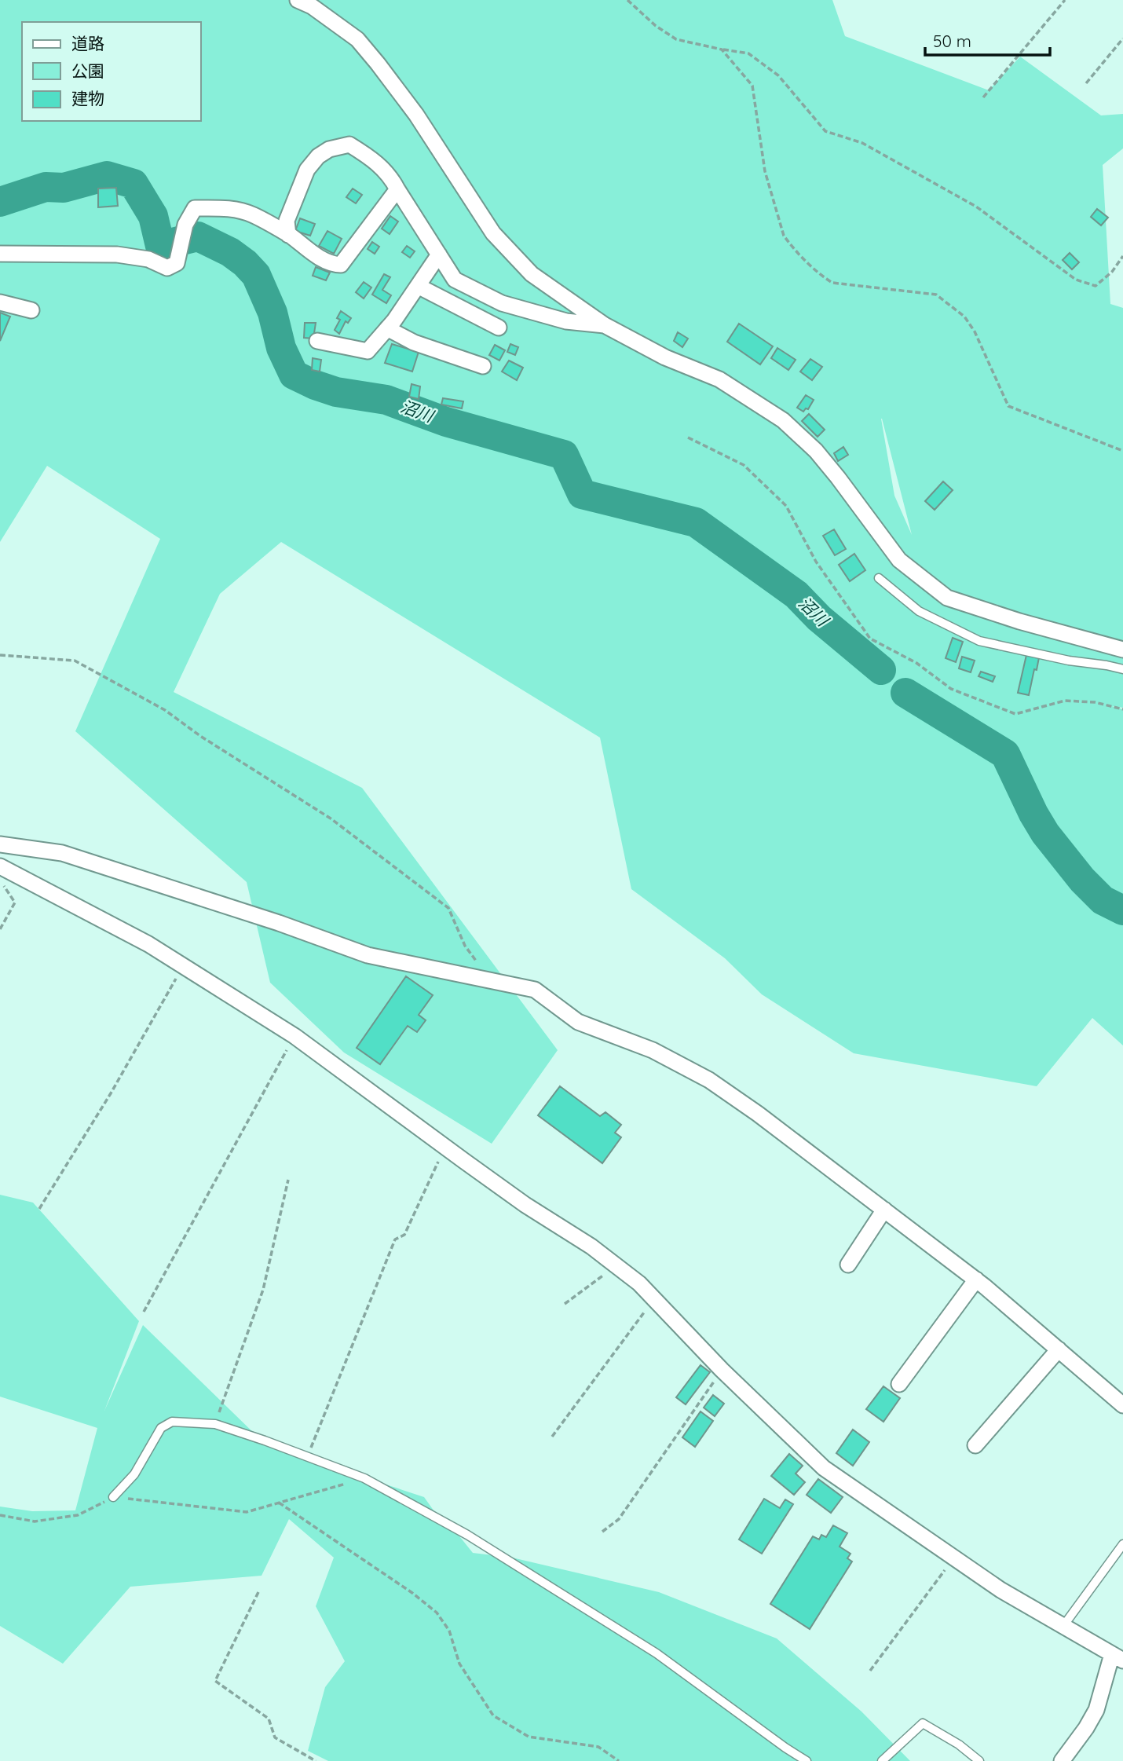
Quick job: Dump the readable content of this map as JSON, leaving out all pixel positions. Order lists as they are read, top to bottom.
{
  "water": ["沼川"],
  "legend": ["道路", "公園", "建物"],
  "scale_bar": "50 m"
}
